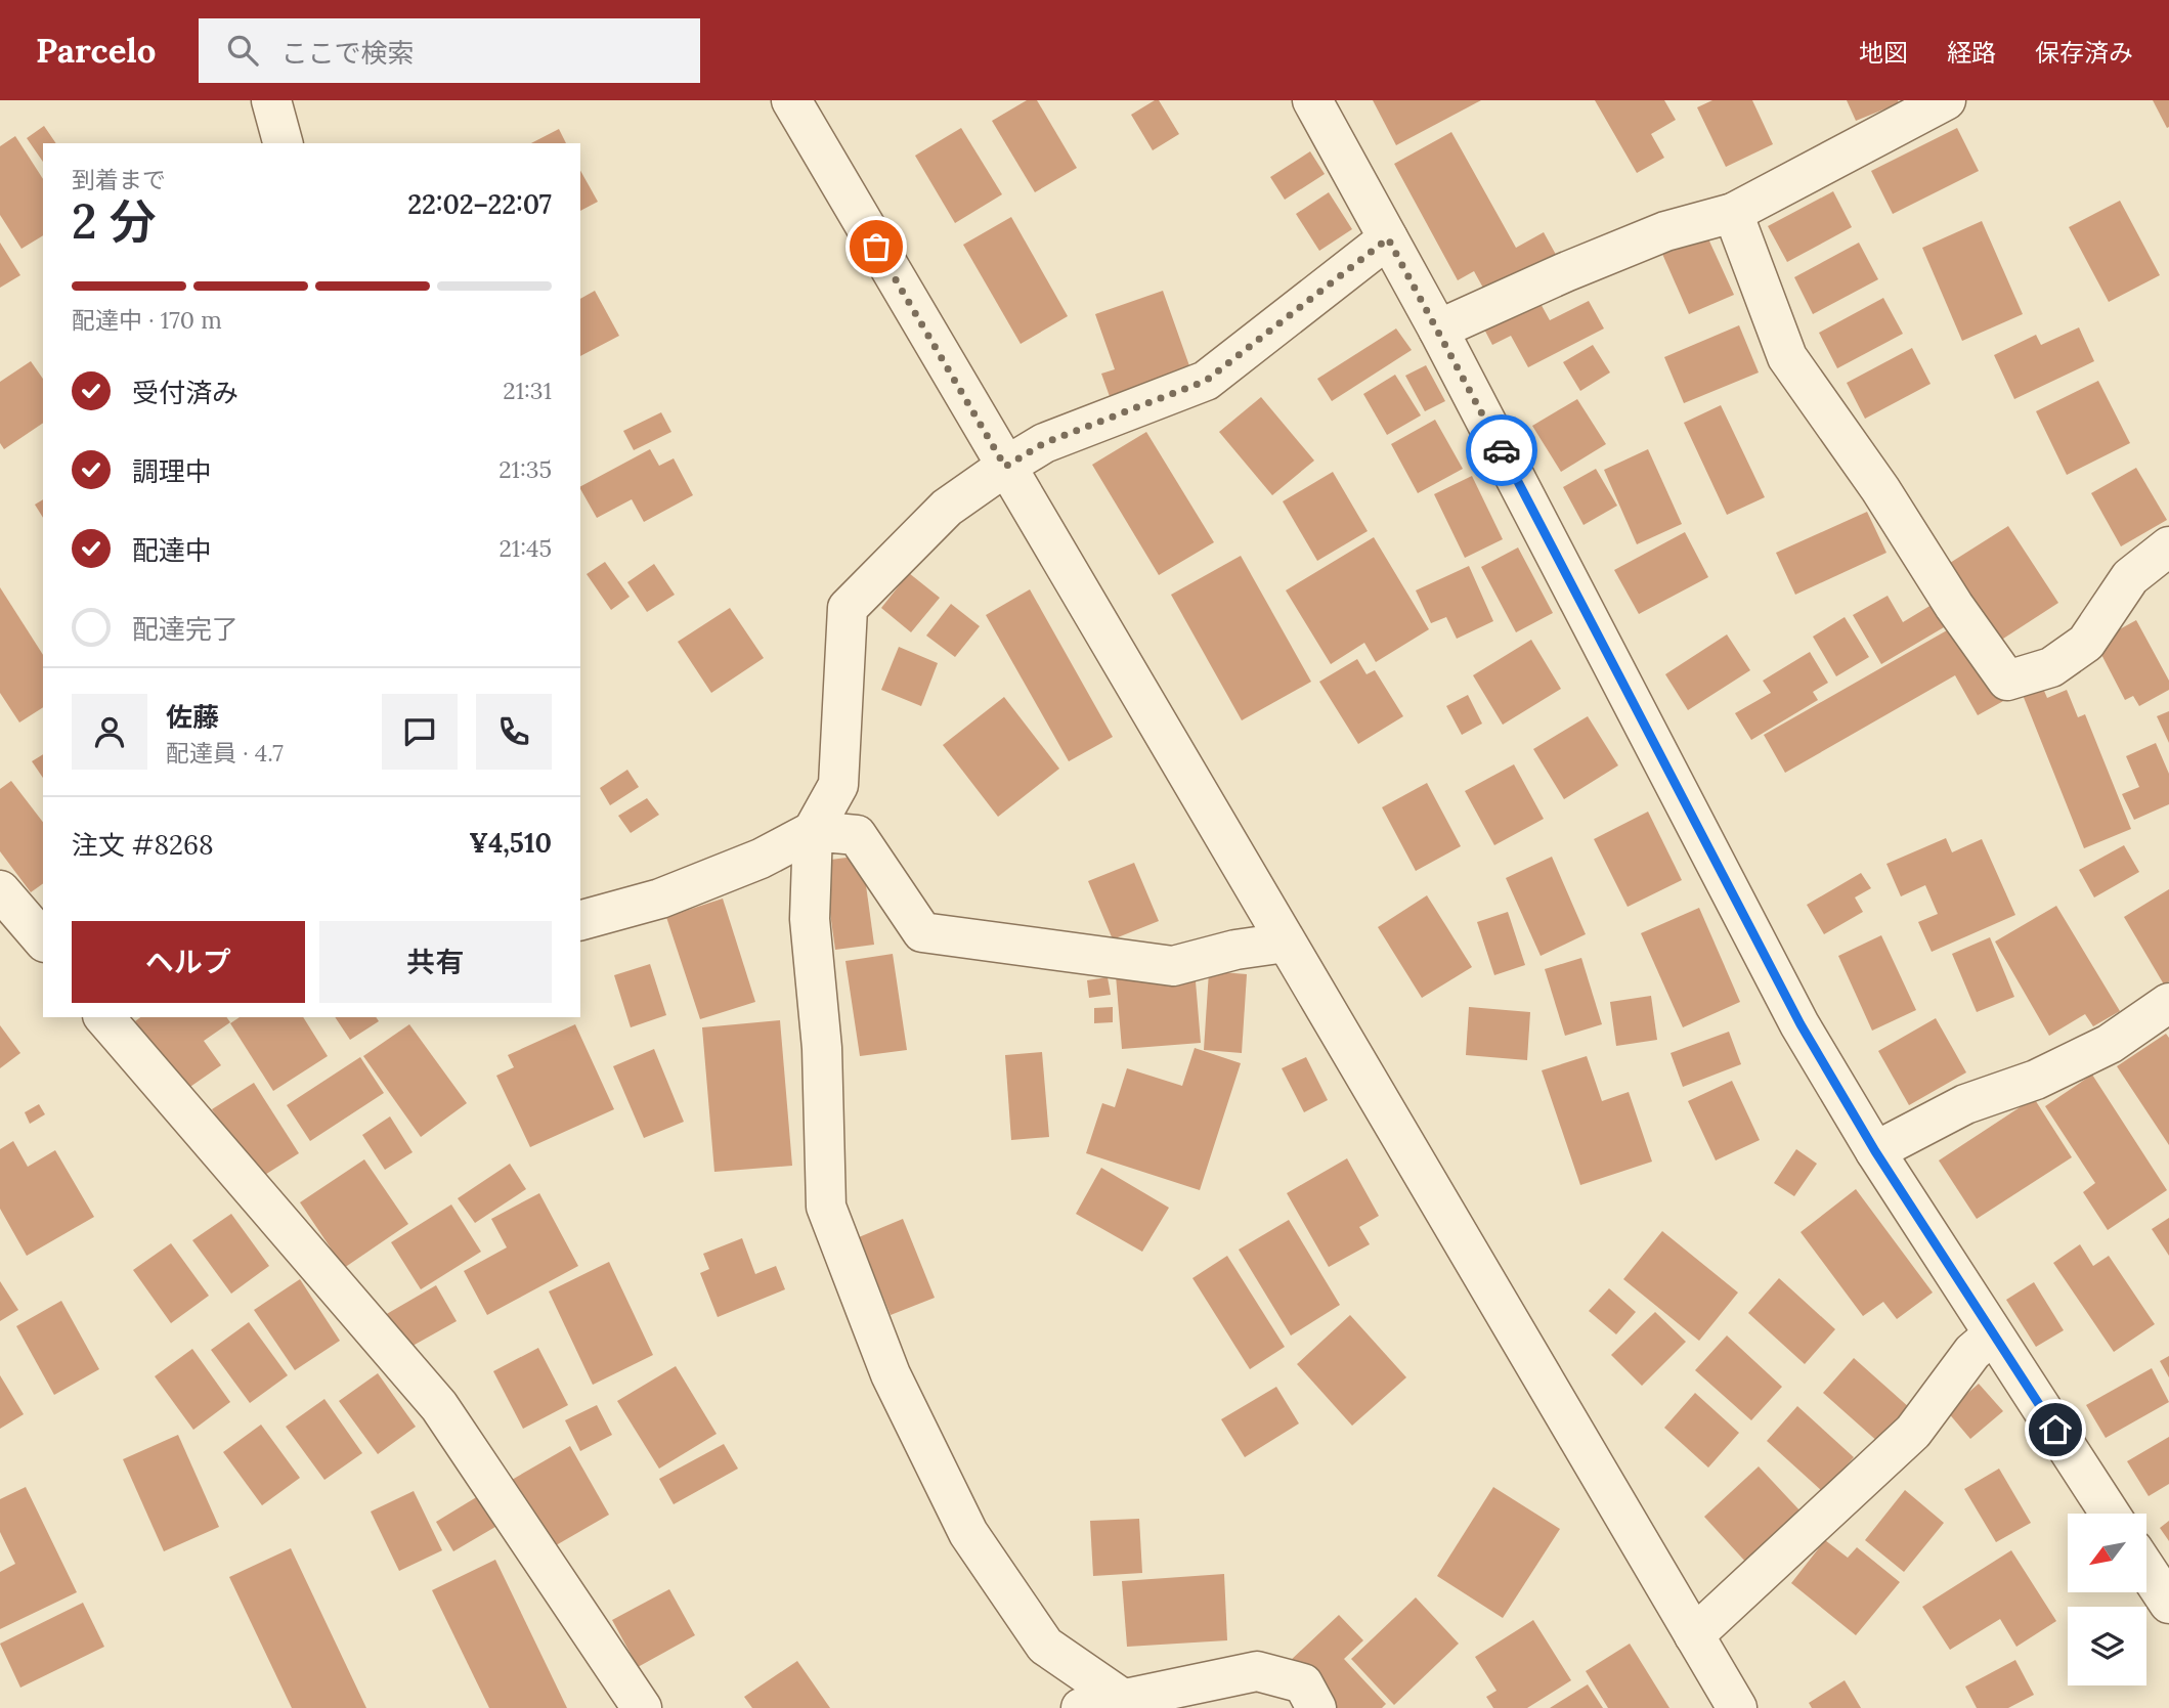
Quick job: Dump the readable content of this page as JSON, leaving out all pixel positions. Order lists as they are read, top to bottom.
{
  "north": "bottom left",
  "page": {
    "header": "Parcelo",
    "search": "ここで検索",
    "nav": ["地図", "経路", "保存済み"],
    "heading": ["2 分", "到着まで", "22:02–22:07"],
    "panel": [
      "佐藤",
      "配達員 · 4.7",
      "注文 #8268",
      "¥4,510"
    ],
    "bar": "配達中 · 170 m",
    "list": [
      ["受付済み", "21:31"],
      ["調理中", "21:35"],
      ["配達中", "21:45"],
      "配達完了"
    ],
    "buttons": ["ヘルプ", "共有"]
  }
}
